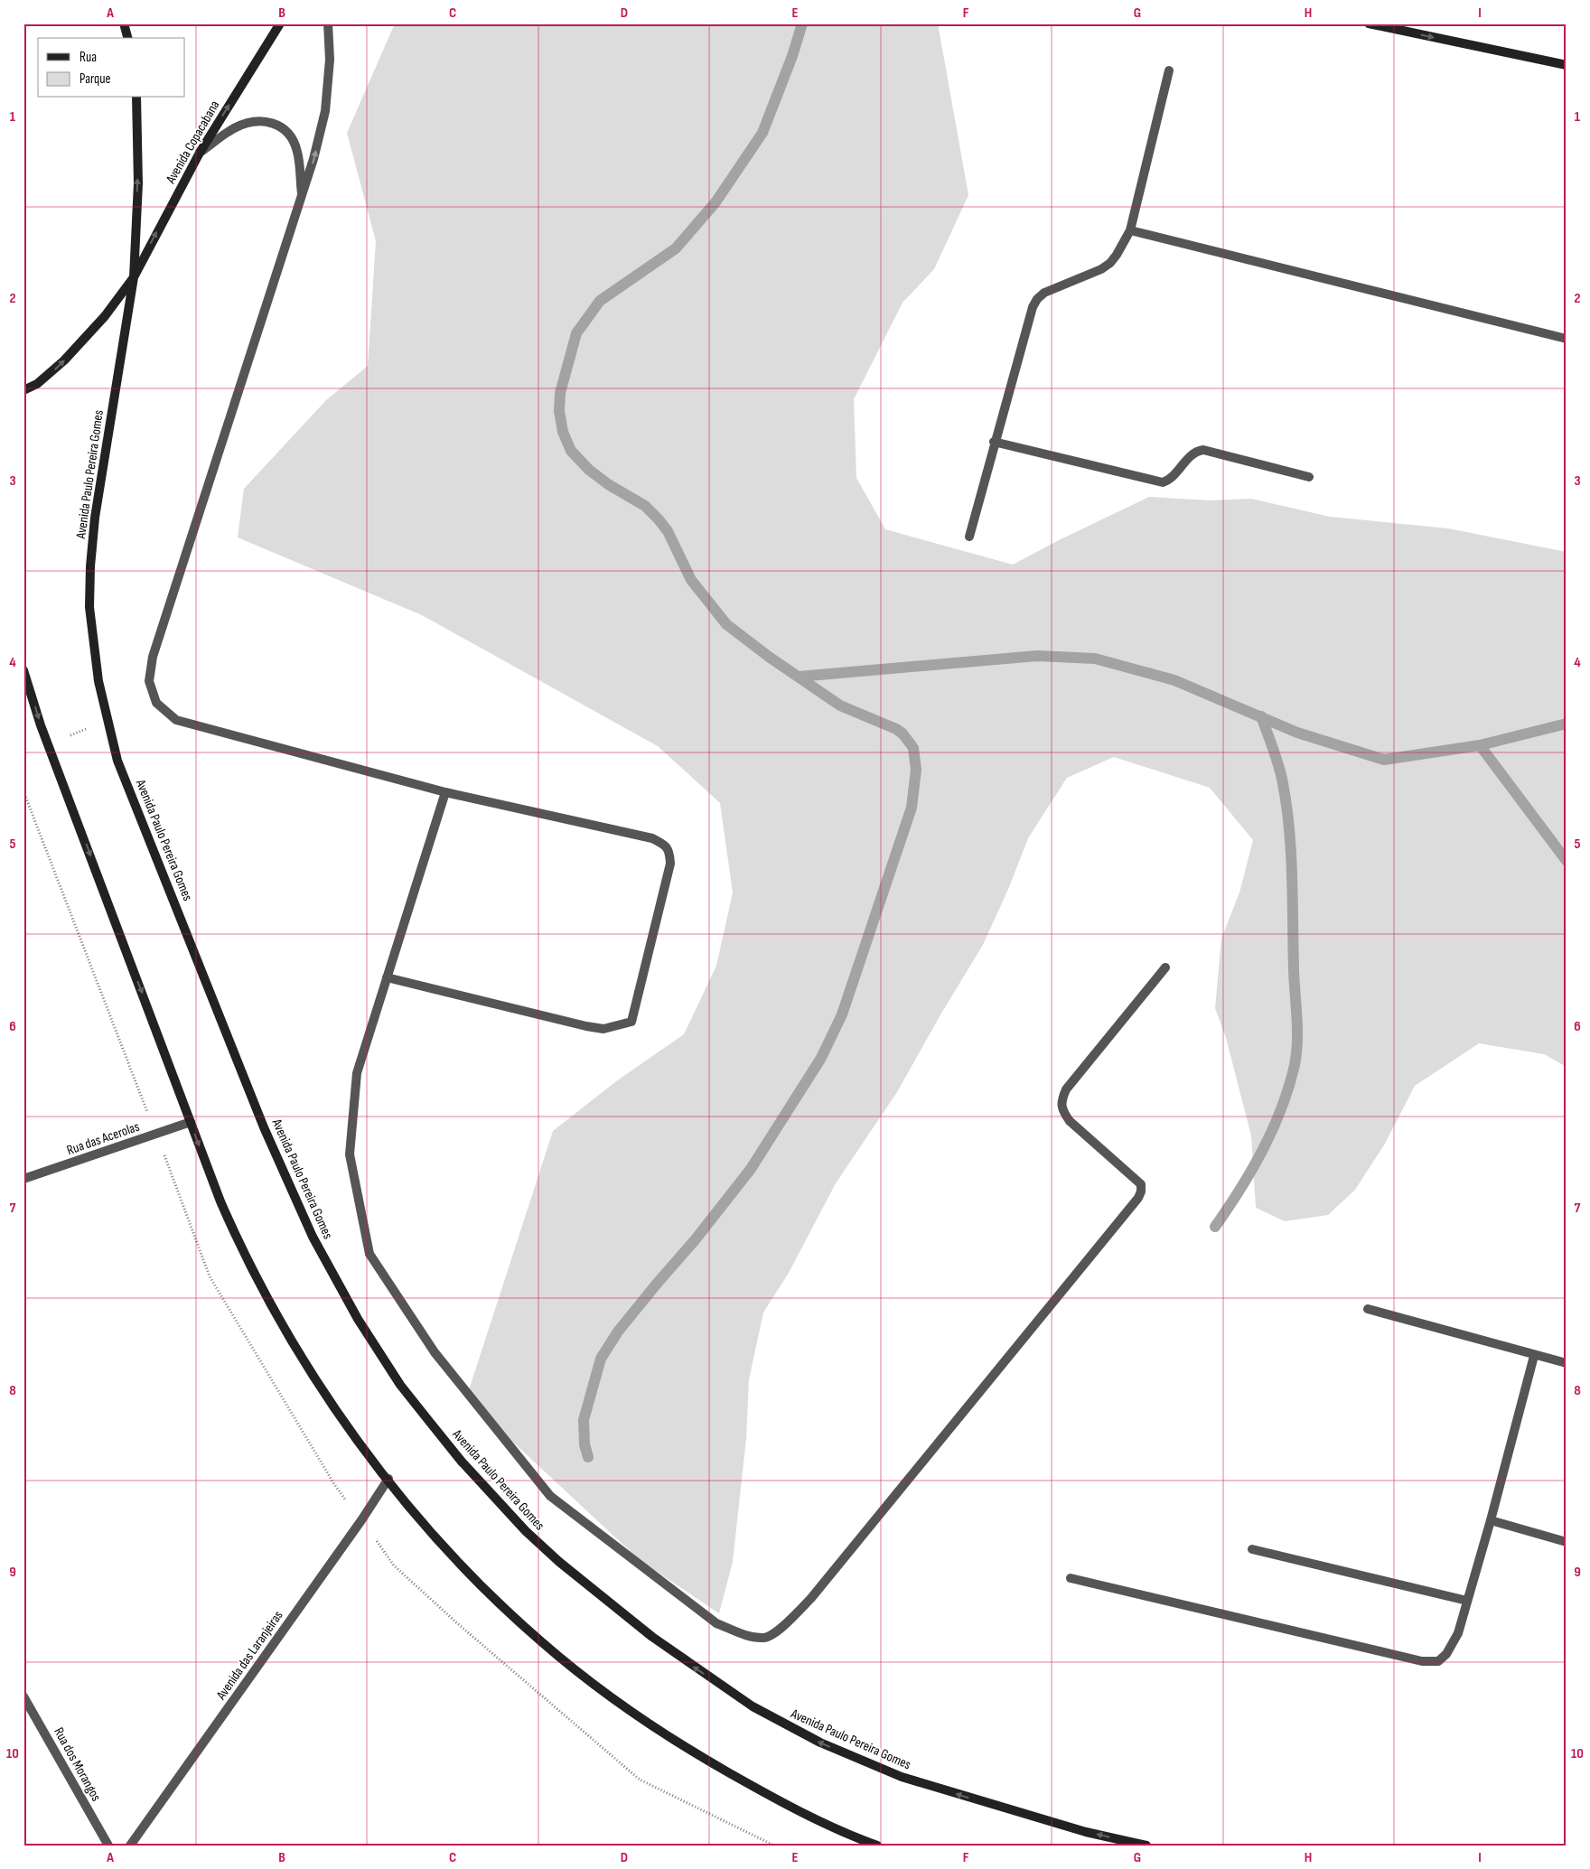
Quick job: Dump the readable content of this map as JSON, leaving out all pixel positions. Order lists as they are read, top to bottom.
{
  "streets": {
    "main road": ["Avenida Copacabana", "Avenida Paulo Pereira Gomes"],
    "street": ["Rua das Acerolas", "Avenida das Laranjeiras", "Rua dos Morangos"]
  },
  "crossings": [
    ["Avenida Copacabana", "Avenida Paulo Pereira Gomes"]
  ],
  "one_way": ["Avenida Copacabana"],
  "legend": ["Rua", "Parque"],
  "grid": {
    "columns": [
      "A",
      "B",
      "C",
      "D",
      "E",
      "F",
      "G",
      "H",
      "I"
    ],
    "rows": [
      "1",
      "2",
      "3",
      "4",
      "5",
      "6",
      "7",
      "8",
      "9",
      "10"
    ]
  }
}
